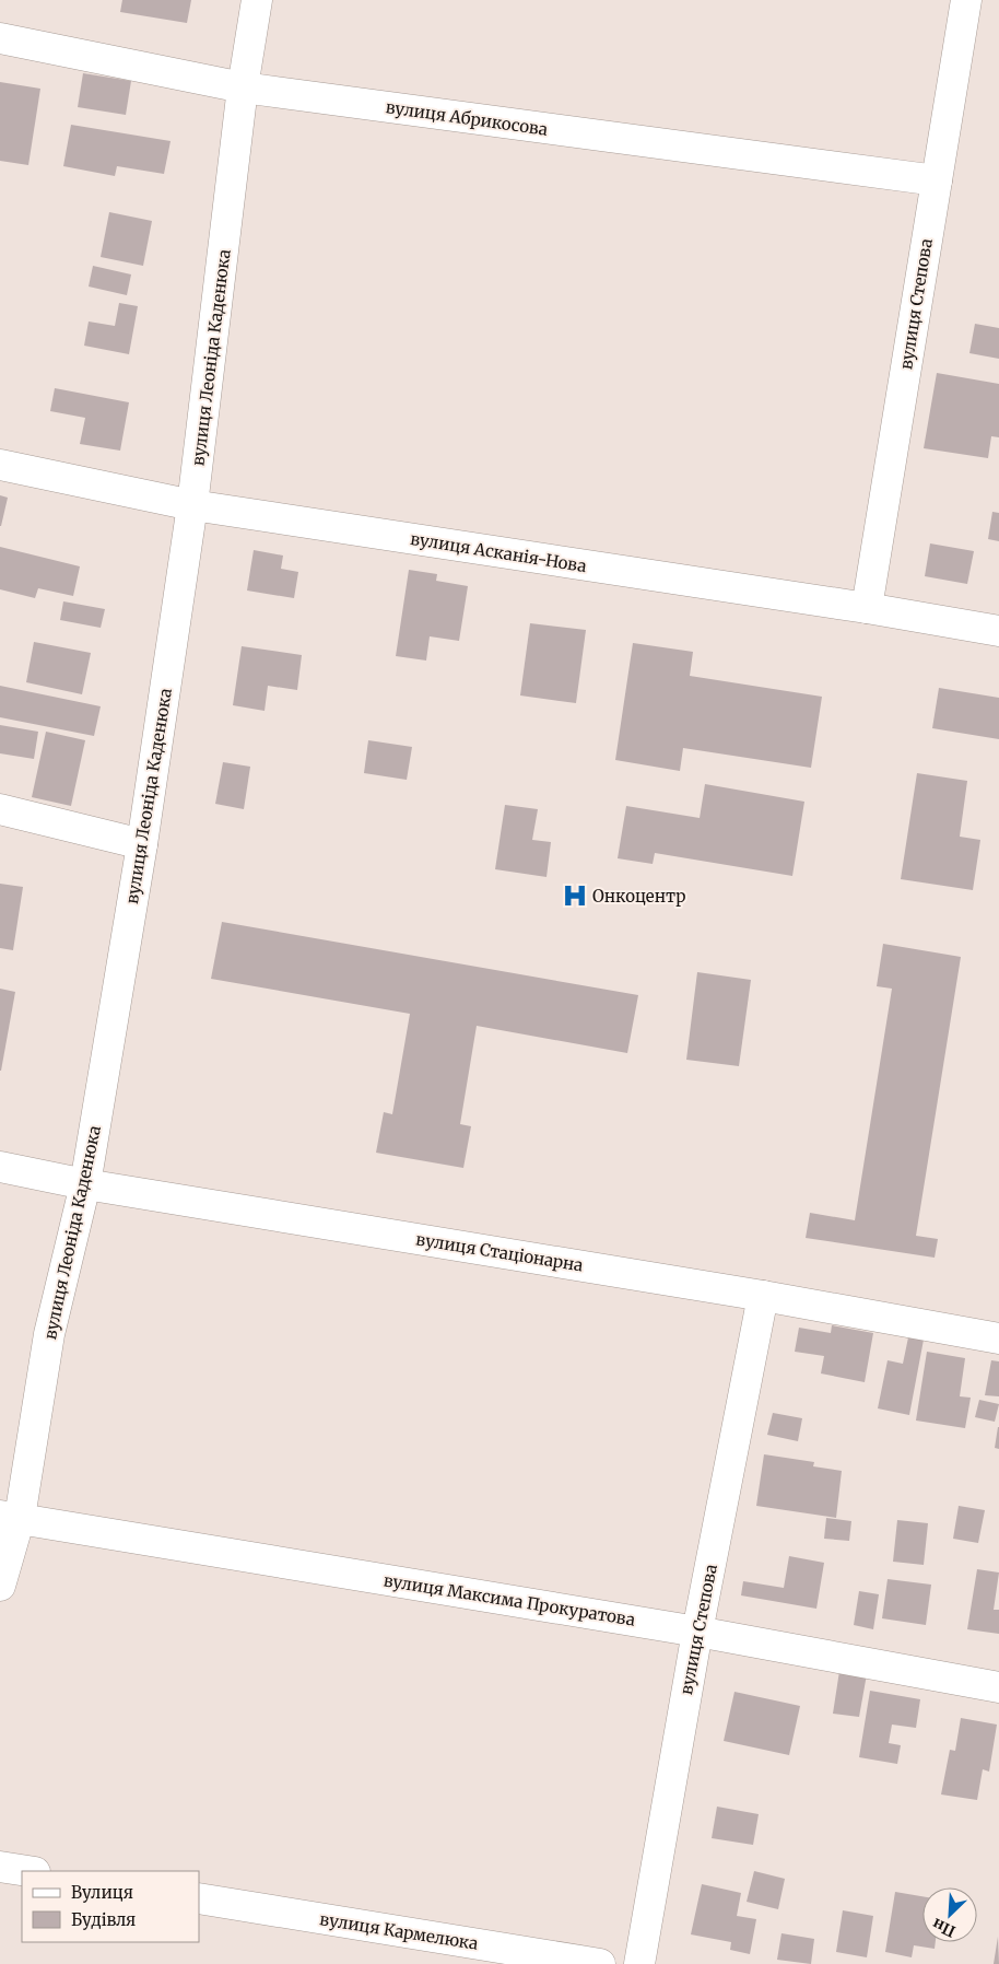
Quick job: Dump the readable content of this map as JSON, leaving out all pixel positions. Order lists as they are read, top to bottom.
{
  "streets": {
    "street": [
      "вулиця Абрикосова",
      "вулиця Степова",
      "вулиця Леоніда Каденюка",
      "вулиця Асканія-Нова",
      "вулиця Стаціонарна",
      "вулиця Максима Прокуратова",
      "вулиця Кармелюка"
    ]
  },
  "crossings": [
    ["вулиця Абрикосова", "вулиця Степова"],
    ["вулиця Абрикосова", "вулиця Леоніда Каденюка"],
    ["вулиця Степова", "вулиця Асканія-Нова"],
    ["вулиця Степова", "вулиця Стаціонарна"],
    ["вулиця Степова", "вулиця Максима Прокуратова"],
    ["вулиця Леоніда Каденюка", "вулиця Асканія-Нова"],
    ["вулиця Леоніда Каденюка", "вулиця Стаціонарна"],
    ["вулиця Леоніда Каденюка", "вулиця Максима Прокуратова"]
  ],
  "places": {
    "hospital": ["Онкоцентр"]
  },
  "legend": ["Вулиця", "Будівля"],
  "north": "bottom left"
}
